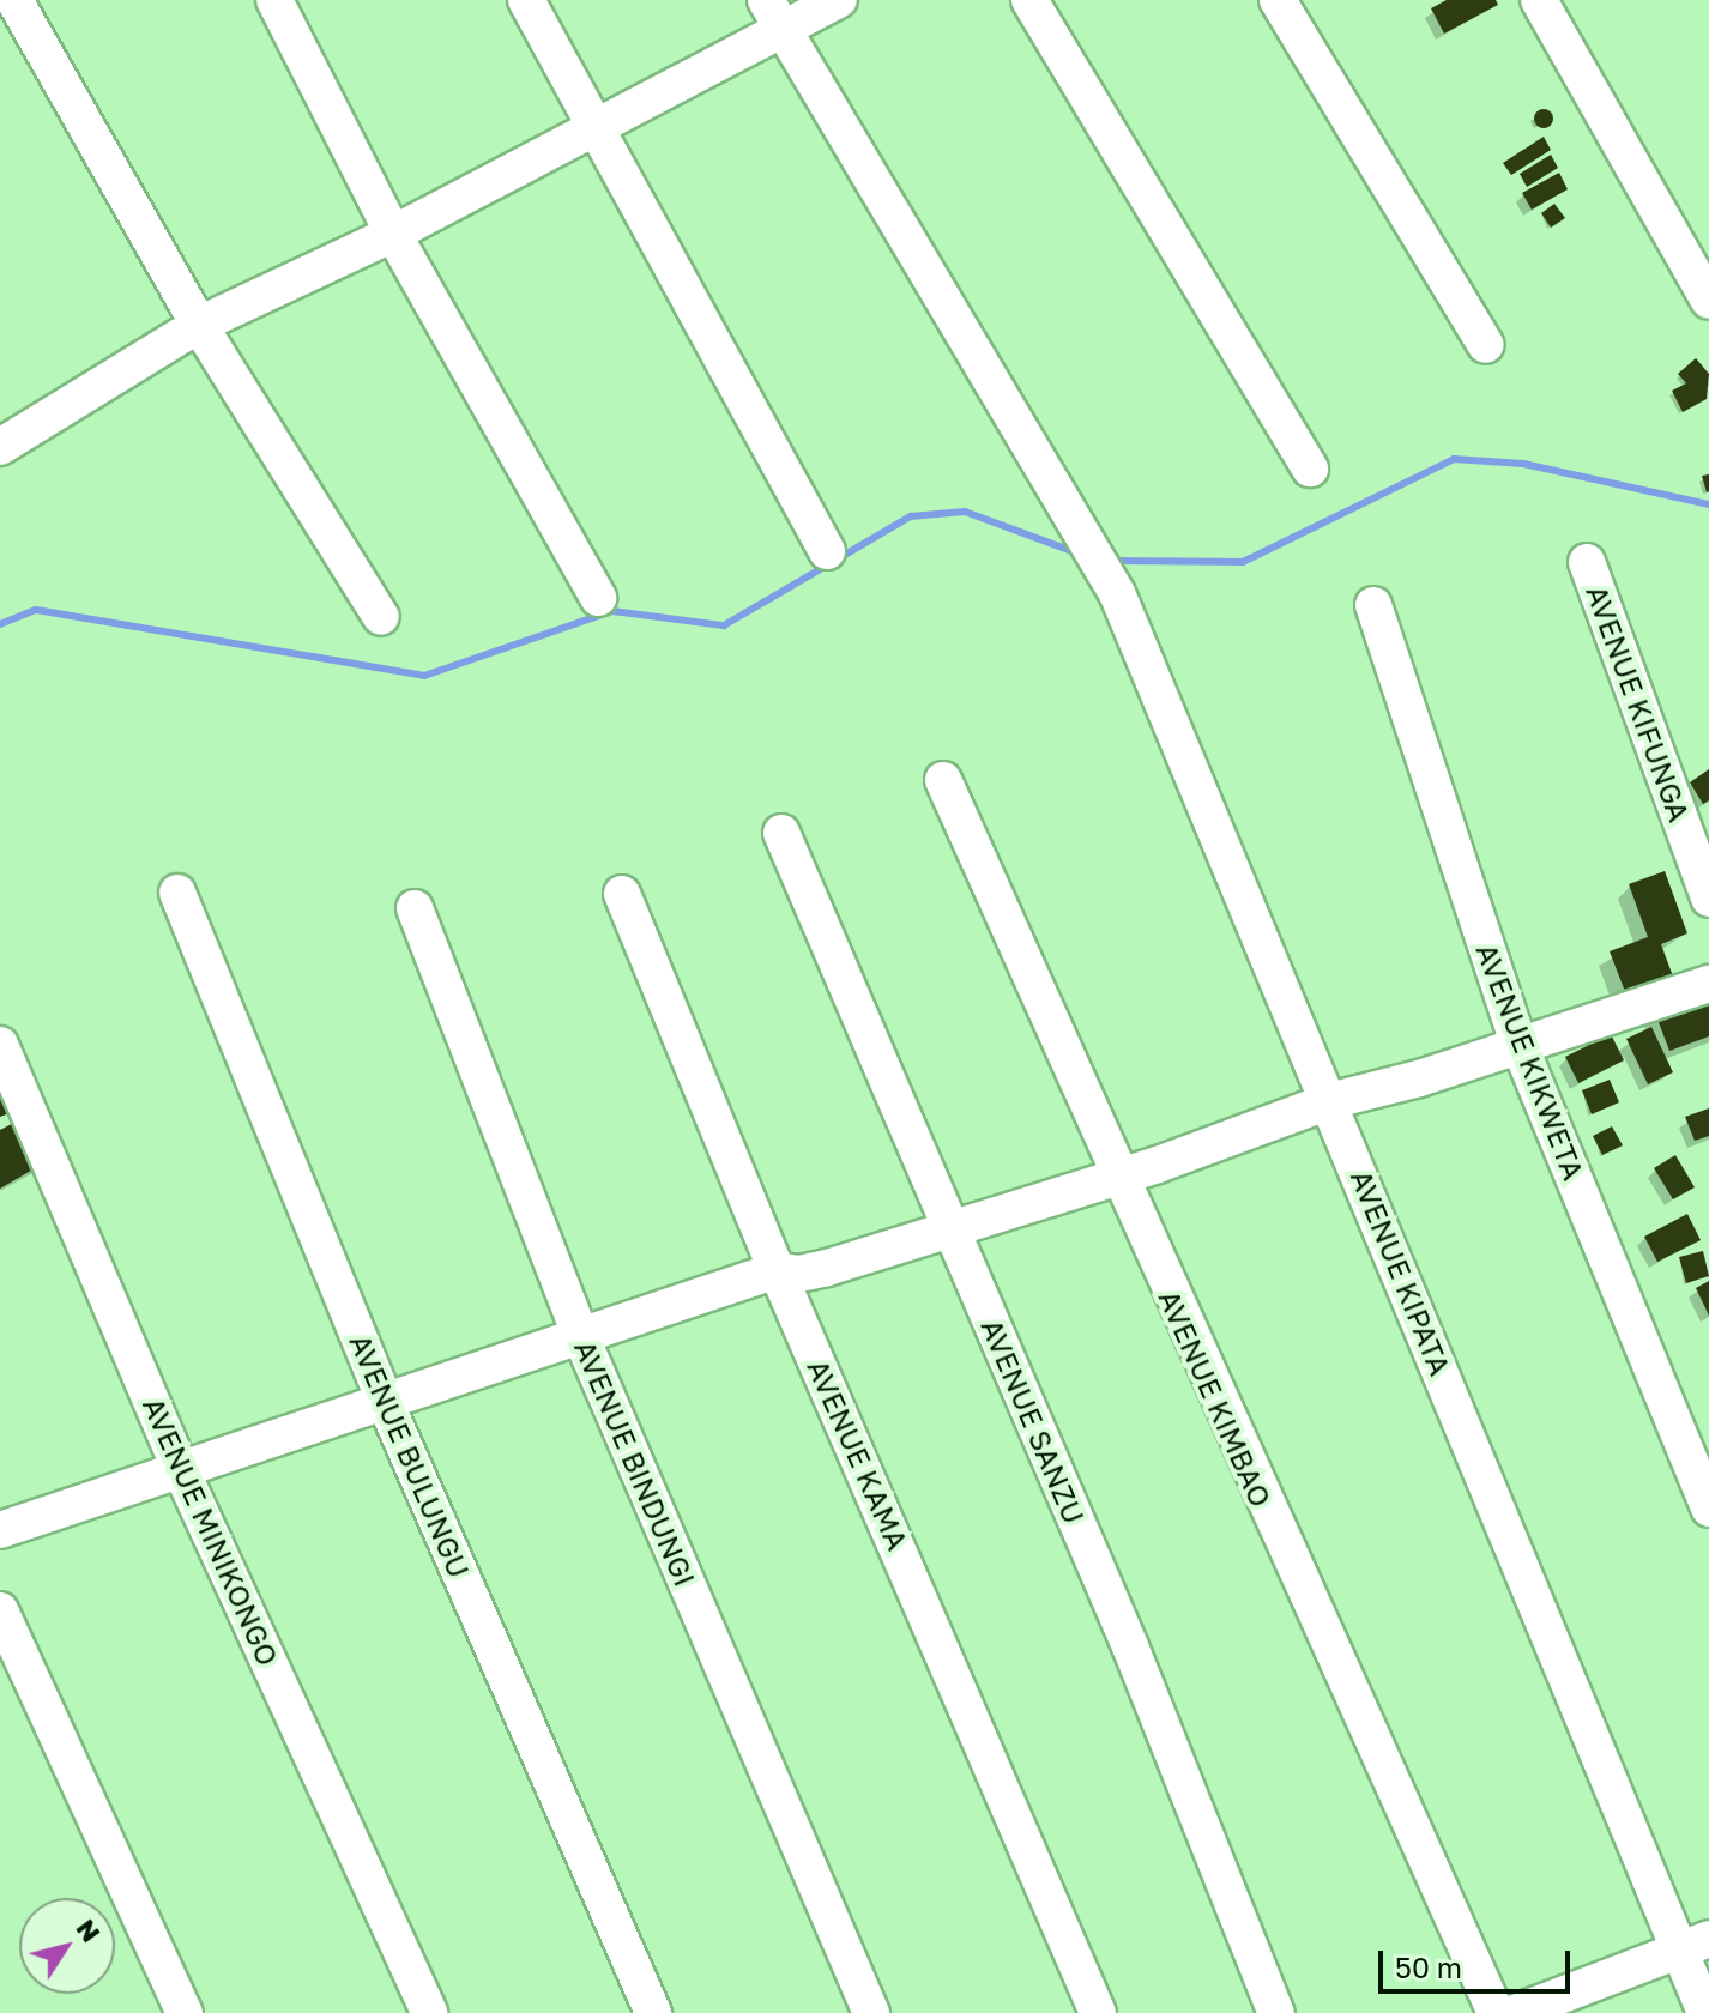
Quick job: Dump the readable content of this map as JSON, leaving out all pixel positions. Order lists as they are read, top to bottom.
{
  "streets": {
    "street": [
      "AVENUE KIFUNGA",
      "AVENUE KIKWETA",
      "AVENUE KIPATA",
      "AVENUE KIMBAO",
      "AVENUE SANZU",
      "AVENUE KAMA",
      "AVENUE BULUNGU",
      "AVENUE BINDUNGI",
      "AVENUE MINIKONGO"
    ]
  },
  "scale_bar": "50 m",
  "north": "top right"
}
